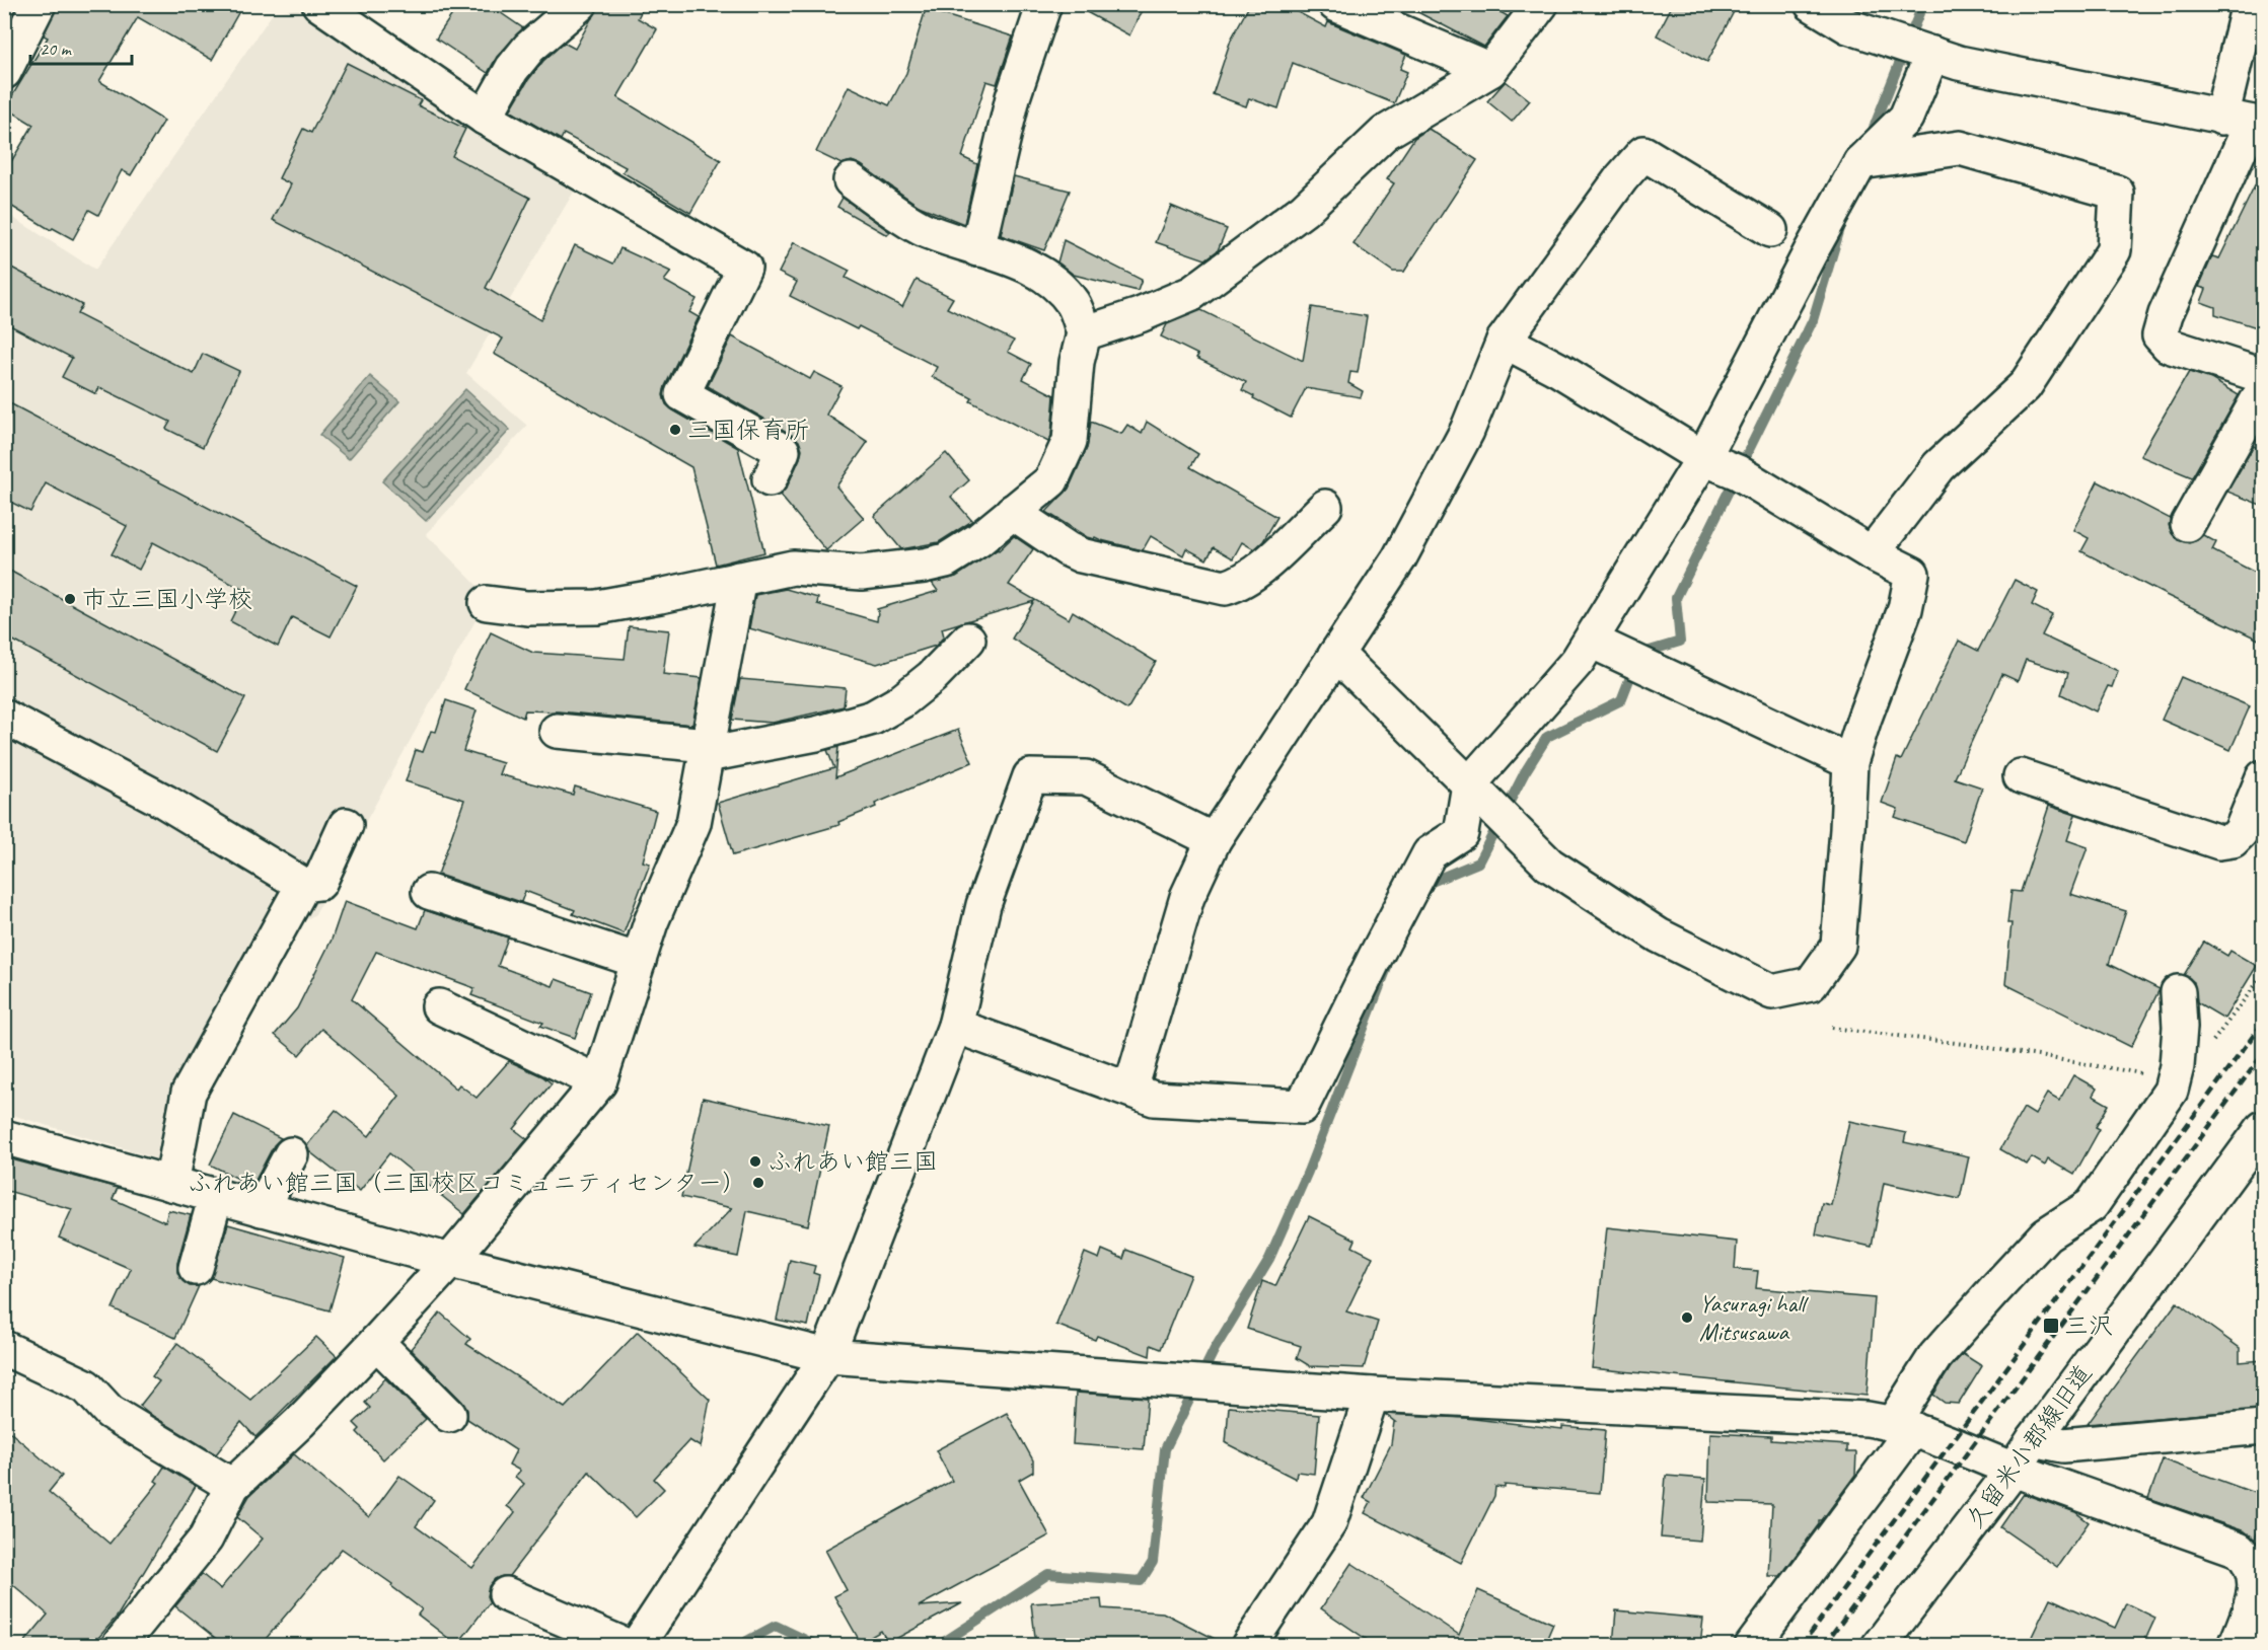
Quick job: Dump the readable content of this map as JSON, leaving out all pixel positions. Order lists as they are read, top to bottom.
{
  "streets": {
    "street": ["久留米小郡線旧道"]
  },
  "places": {
    "other": [
      "三国保育所",
      "市立三国小学校",
      "ふれあい館三国",
      "ふれあい館三国（三国校区コミュニティセンター）",
      "Yasuragi hall Mitsusawa"
    ],
    "transit": ["三沢"]
  },
  "scale_bar": "20 m"
}
